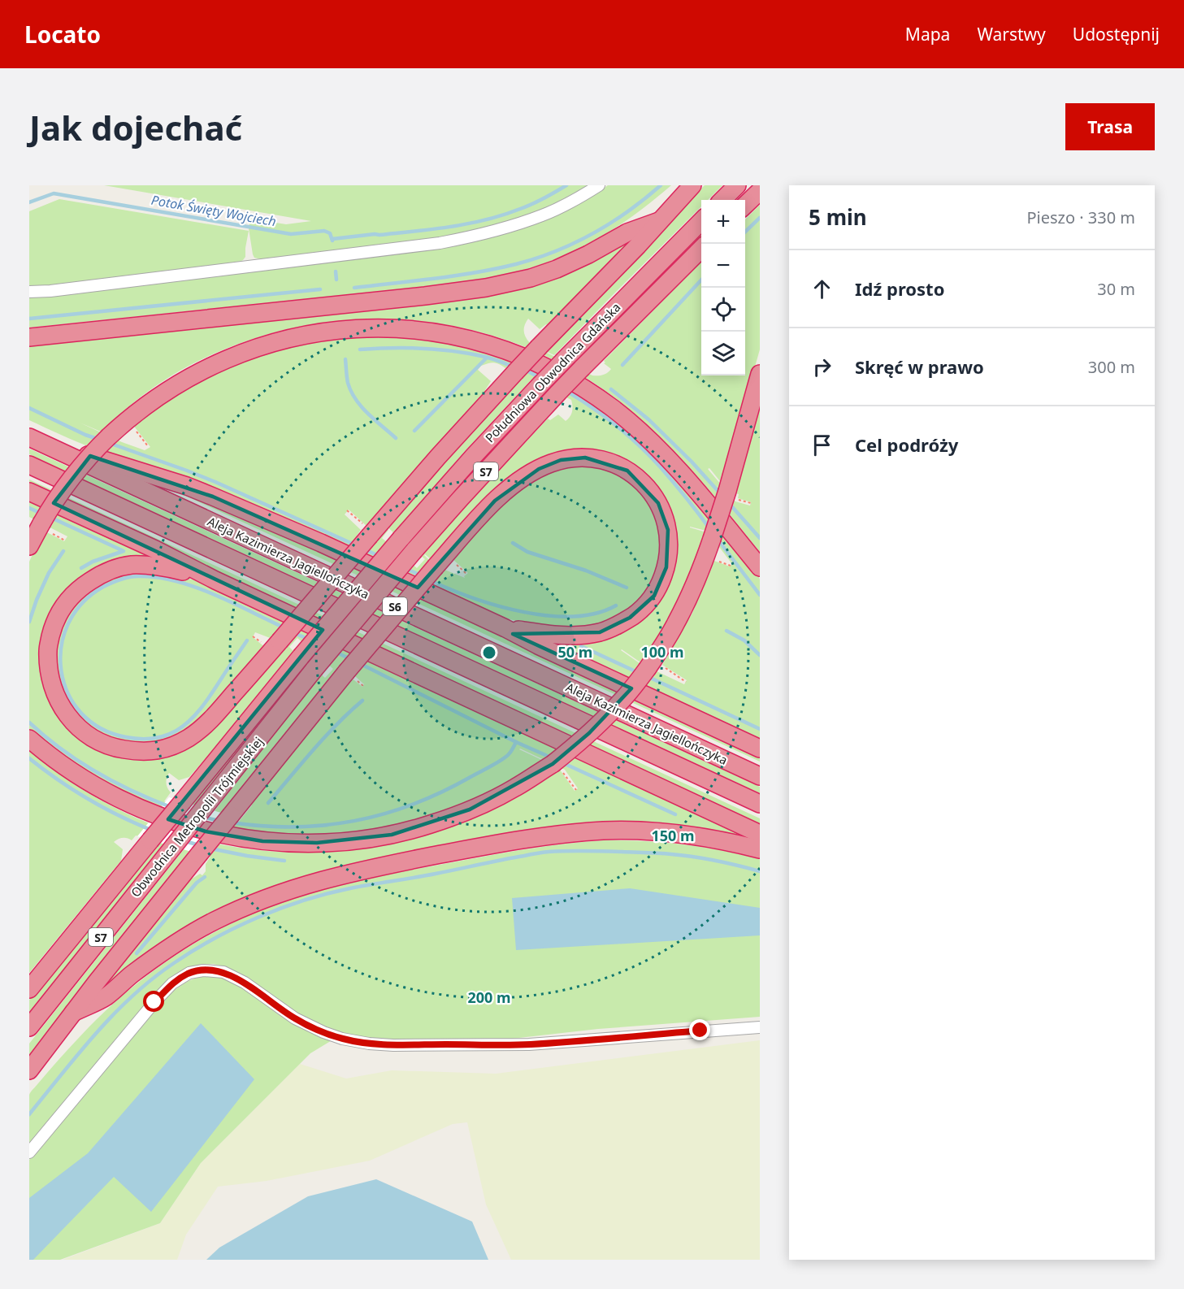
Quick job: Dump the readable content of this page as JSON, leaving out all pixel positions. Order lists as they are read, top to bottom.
{
  "streets": {
    "highway": [
      "Południowa Obwodnica Gdańska",
      "S7",
      "Aleja Kazimierza Jagiellończyka",
      "S6",
      "Obwodnica Metropolii Trójmiejskiej"
    ]
  },
  "crossings": [
    ["Południowa Obwodnica Gdańska", "Obwodnica Metropolii Trójmiejskiej"]
  ],
  "water": ["Potok Święty Wojciech"],
  "page": {
    "header": "Locato",
    "nav": ["Mapa", "Warstwy", "Udostępnij"],
    "buttons": "Trasa",
    "title": "Jak dojechać",
    "heading": ["5 min", "Pieszo · 330 m"],
    "map_buttons": ["+", "−"],
    "list": [
      ["Idź prosto", "30 m"],
      ["Skręć w prawo", "300 m"],
      "Cel podróży"
    ]
  },
  "rings": [
    "50 m",
    "100 m",
    "150 m",
    "200 m"
  ]
}
